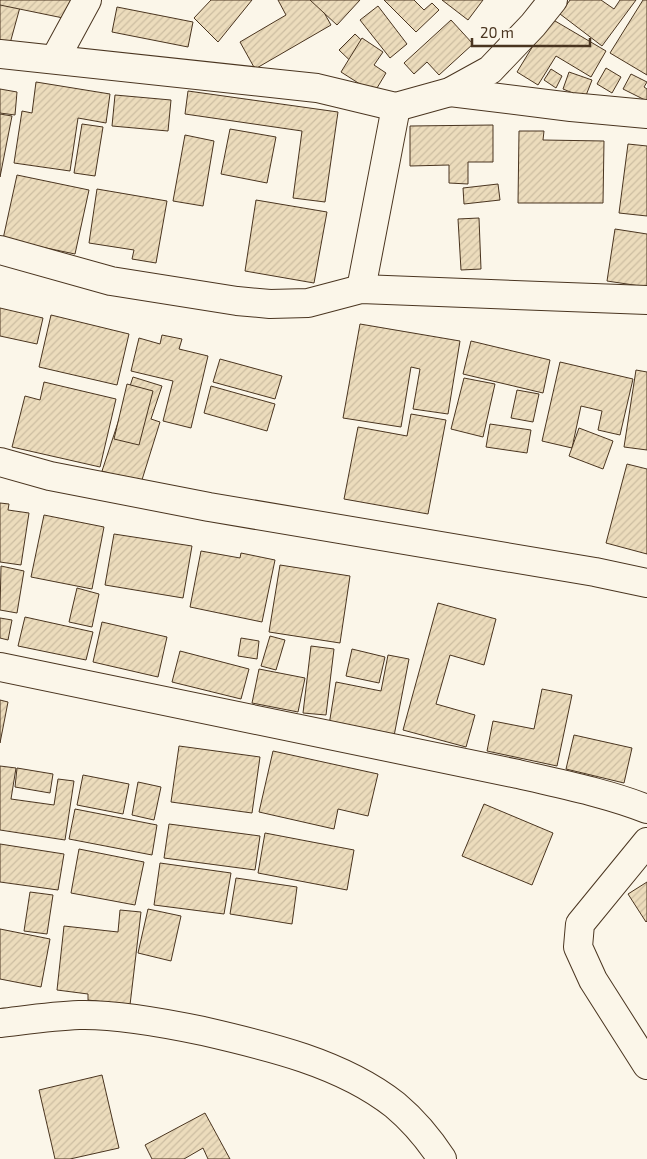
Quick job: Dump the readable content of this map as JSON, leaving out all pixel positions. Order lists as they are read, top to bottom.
{
  "scale_bar": "20 m"
}
